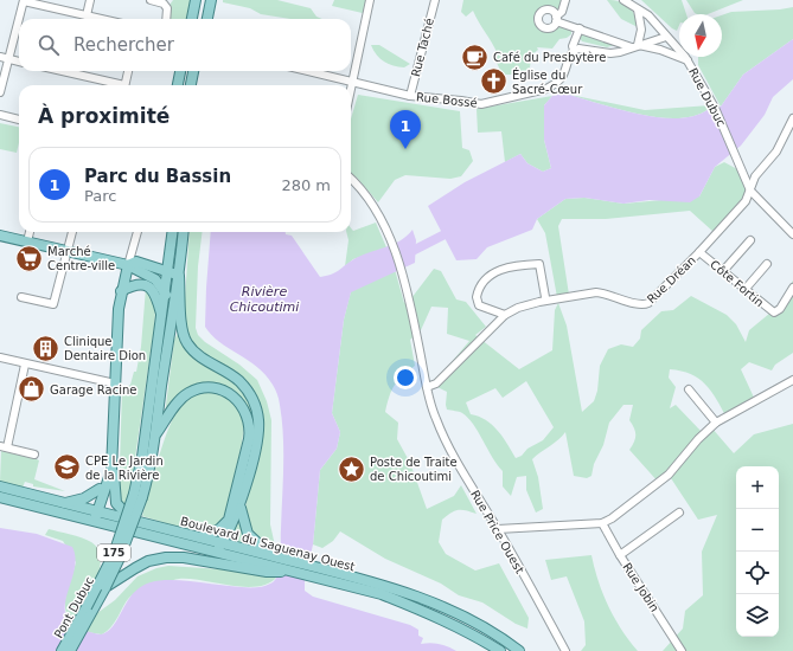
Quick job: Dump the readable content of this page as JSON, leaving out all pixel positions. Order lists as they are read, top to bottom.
{
  "streets": {
    "main road": ["Boulevard du Saguenay Ouest", "175", "Pont Dubuc"],
    "street": [
      "Rue Taché",
      "Rue Dubuc",
      "Rue Bossé",
      "Rue Dréan",
      "Côte Fortin",
      "Rue Price Ouest",
      "Rue Jobin"
    ]
  },
  "crossings": [
    ["Rue Taché", "Rue Bossé"],
    ["Rue Dubuc", "Rue Dréan"],
    ["Rue Dréan", "Côte Fortin"],
    ["Rue Dréan", "Rue Price Ouest"],
    ["175", "Pont Dubuc"]
  ],
  "water": ["Rivière Chicoutimi"],
  "places": {
    "cafe": ["Café du Presbytère"],
    "church": ["Église du Sacré-Cœur"],
    "supermarket": ["Marché Centre-ville"],
    "building": ["Clinique Dentaire Dion"],
    "shop": ["Garage Racine"],
    "school or university": ["CPE Le Jardin de la Rivière"],
    "place": ["Poste de Traite de Chicoutimi"]
  },
  "north": "bottom",
  "page": {
    "search": "Rechercher",
    "heading": "À proximité",
    "pins": "1",
    "list": [
      {
        "mark": "1",
        "name": "Parc du Bassin",
        "note": "Parc",
        "value": "280 m"
      }
    ],
    "map_buttons": ["+", "−"]
  }
}
